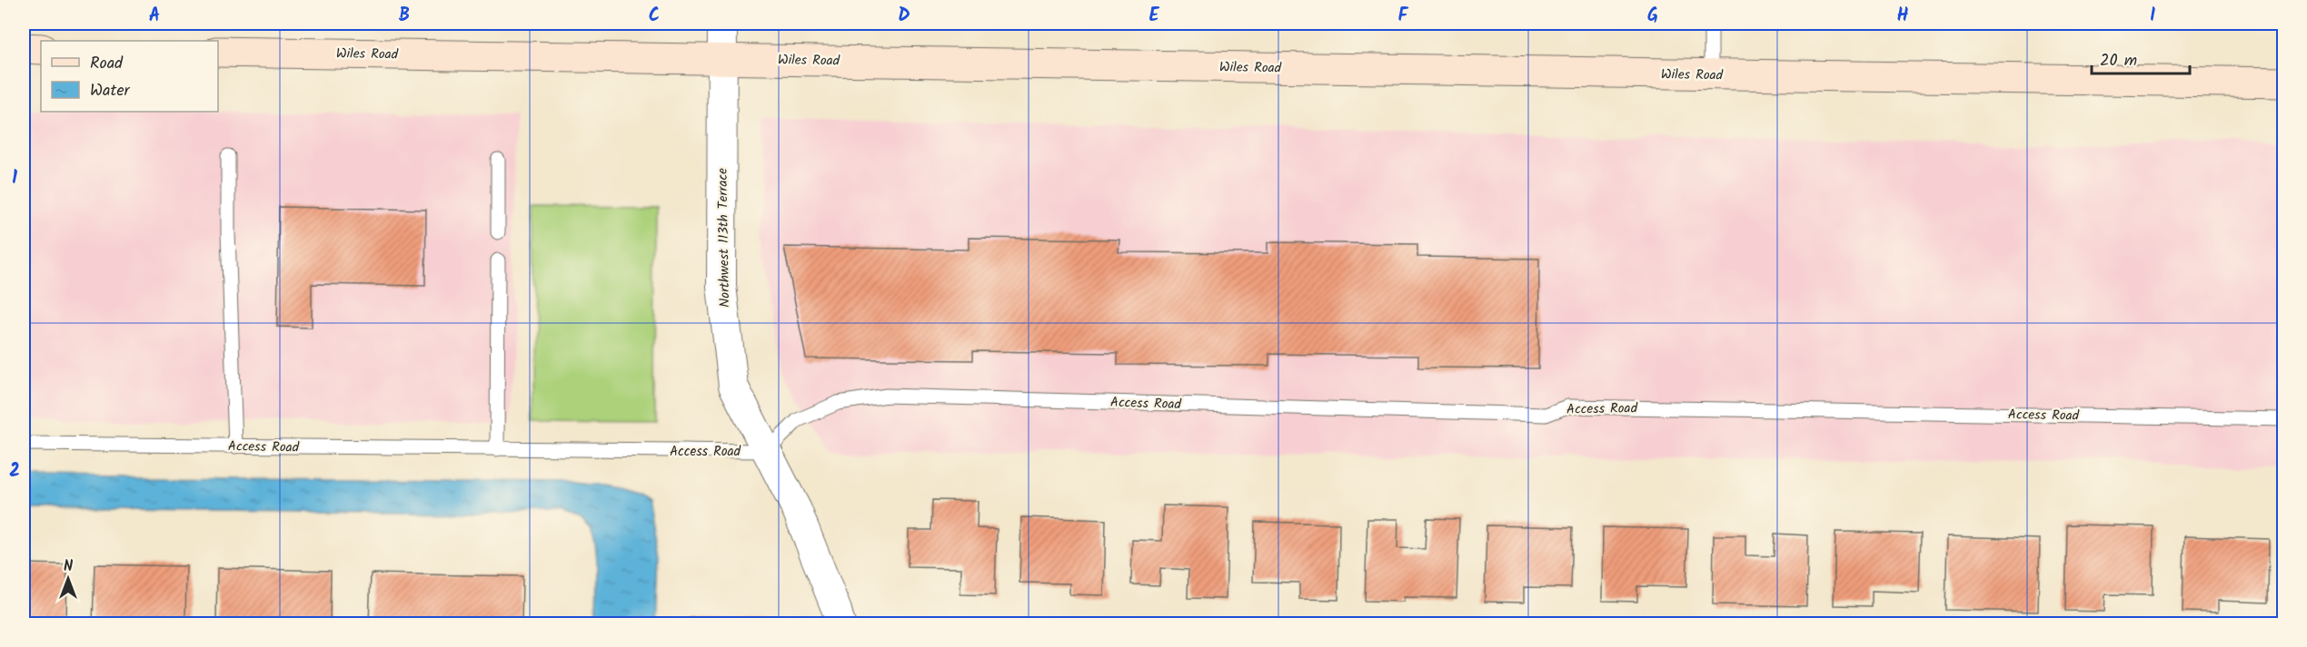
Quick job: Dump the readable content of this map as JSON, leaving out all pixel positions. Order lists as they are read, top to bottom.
{
  "streets": {
    "main road": ["Wiles Road"],
    "street": ["Northwest 113th Terrace"],
    "lane": ["Access Road"]
  },
  "crossings": [
    ["Wiles Road", "Northwest 113th Terrace"],
    ["Northwest 113th Terrace", "Access Road"]
  ],
  "legend": ["Road", "Water"],
  "scale_bar": "20 m",
  "north": "top",
  "grid": {
    "columns": [
      "A",
      "B",
      "C",
      "D",
      "E",
      "F",
      "G",
      "H",
      "I"
    ],
    "rows": ["1", "2"]
  }
}
